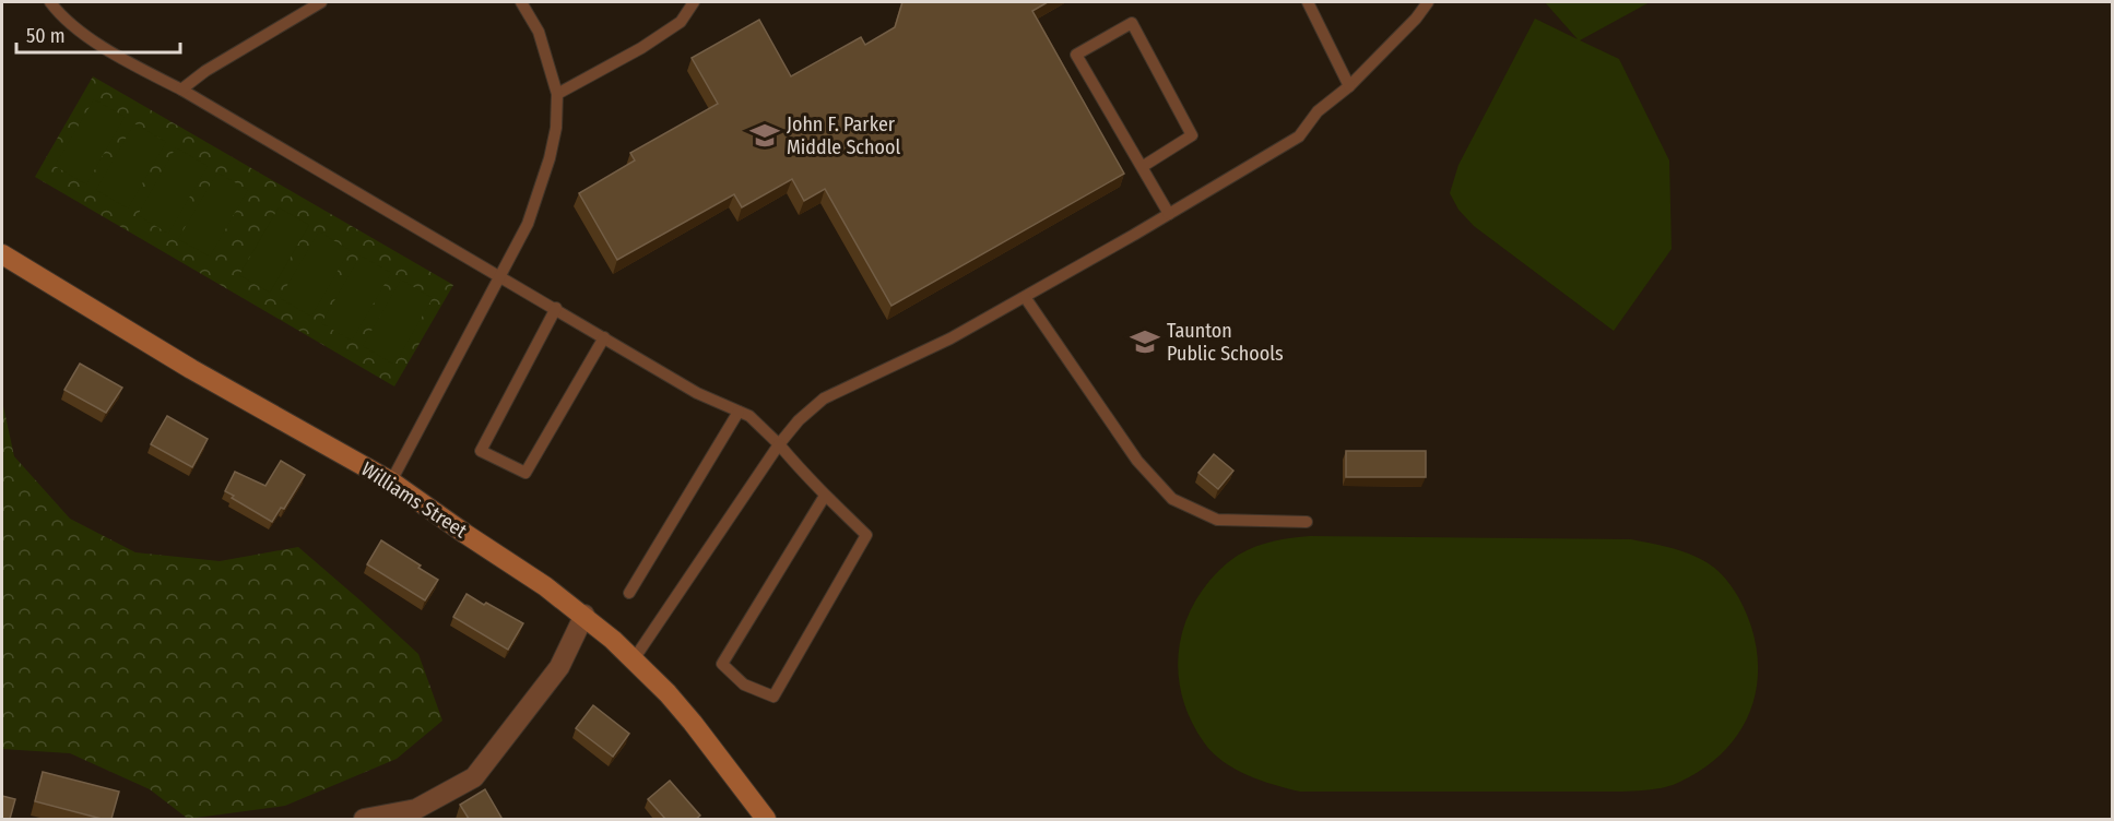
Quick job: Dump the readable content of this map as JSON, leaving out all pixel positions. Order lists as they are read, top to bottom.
{
  "streets": {
    "street": ["Williams Street"]
  },
  "places": {
    "school or university": ["John F. Parker Middle School", "Taunton Public Schools"]
  },
  "scale_bar": "50 m"
}
